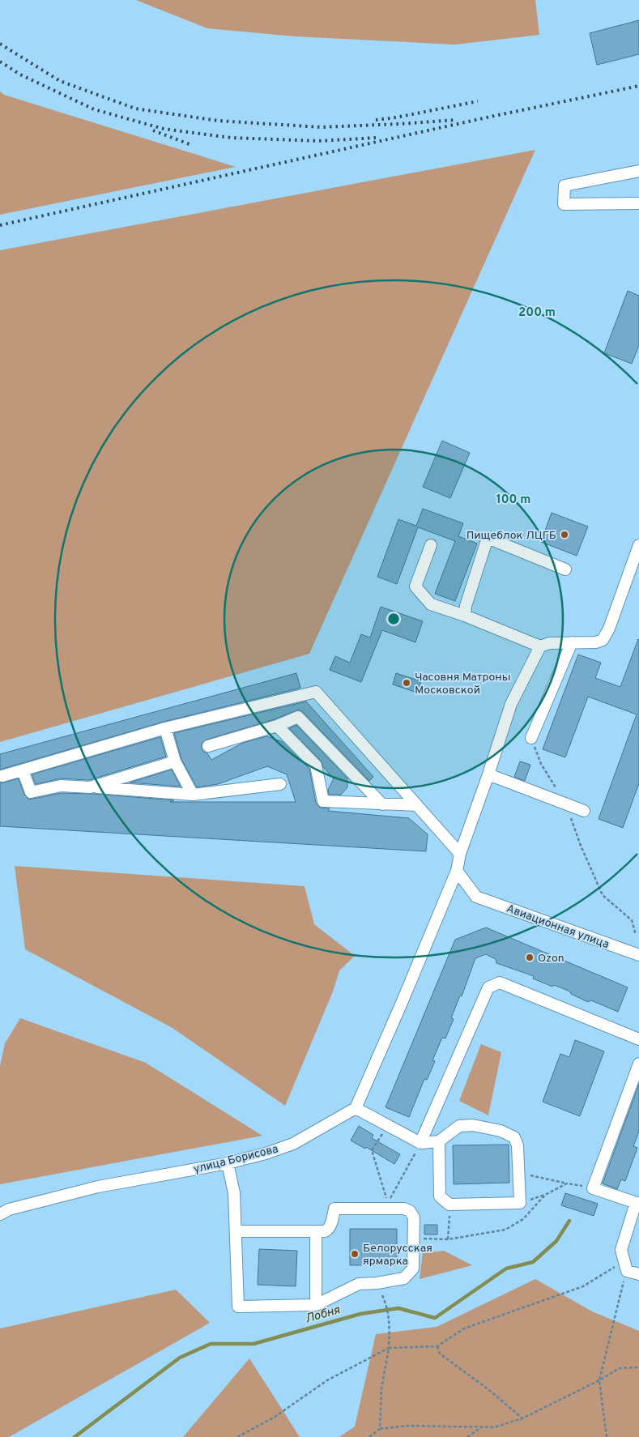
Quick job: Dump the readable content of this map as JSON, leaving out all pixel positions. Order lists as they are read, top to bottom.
{
  "streets": {
    "street": ["Авиационная улица", "улица Борисова"]
  },
  "water": ["Лобня"],
  "places": [
    "Пищеблок ЛЦГБ",
    "Часовня Матроны Московской",
    "Ozon",
    "Белорусская ярмарка"
  ],
  "rings": ["200 m", "100 m"]
}
